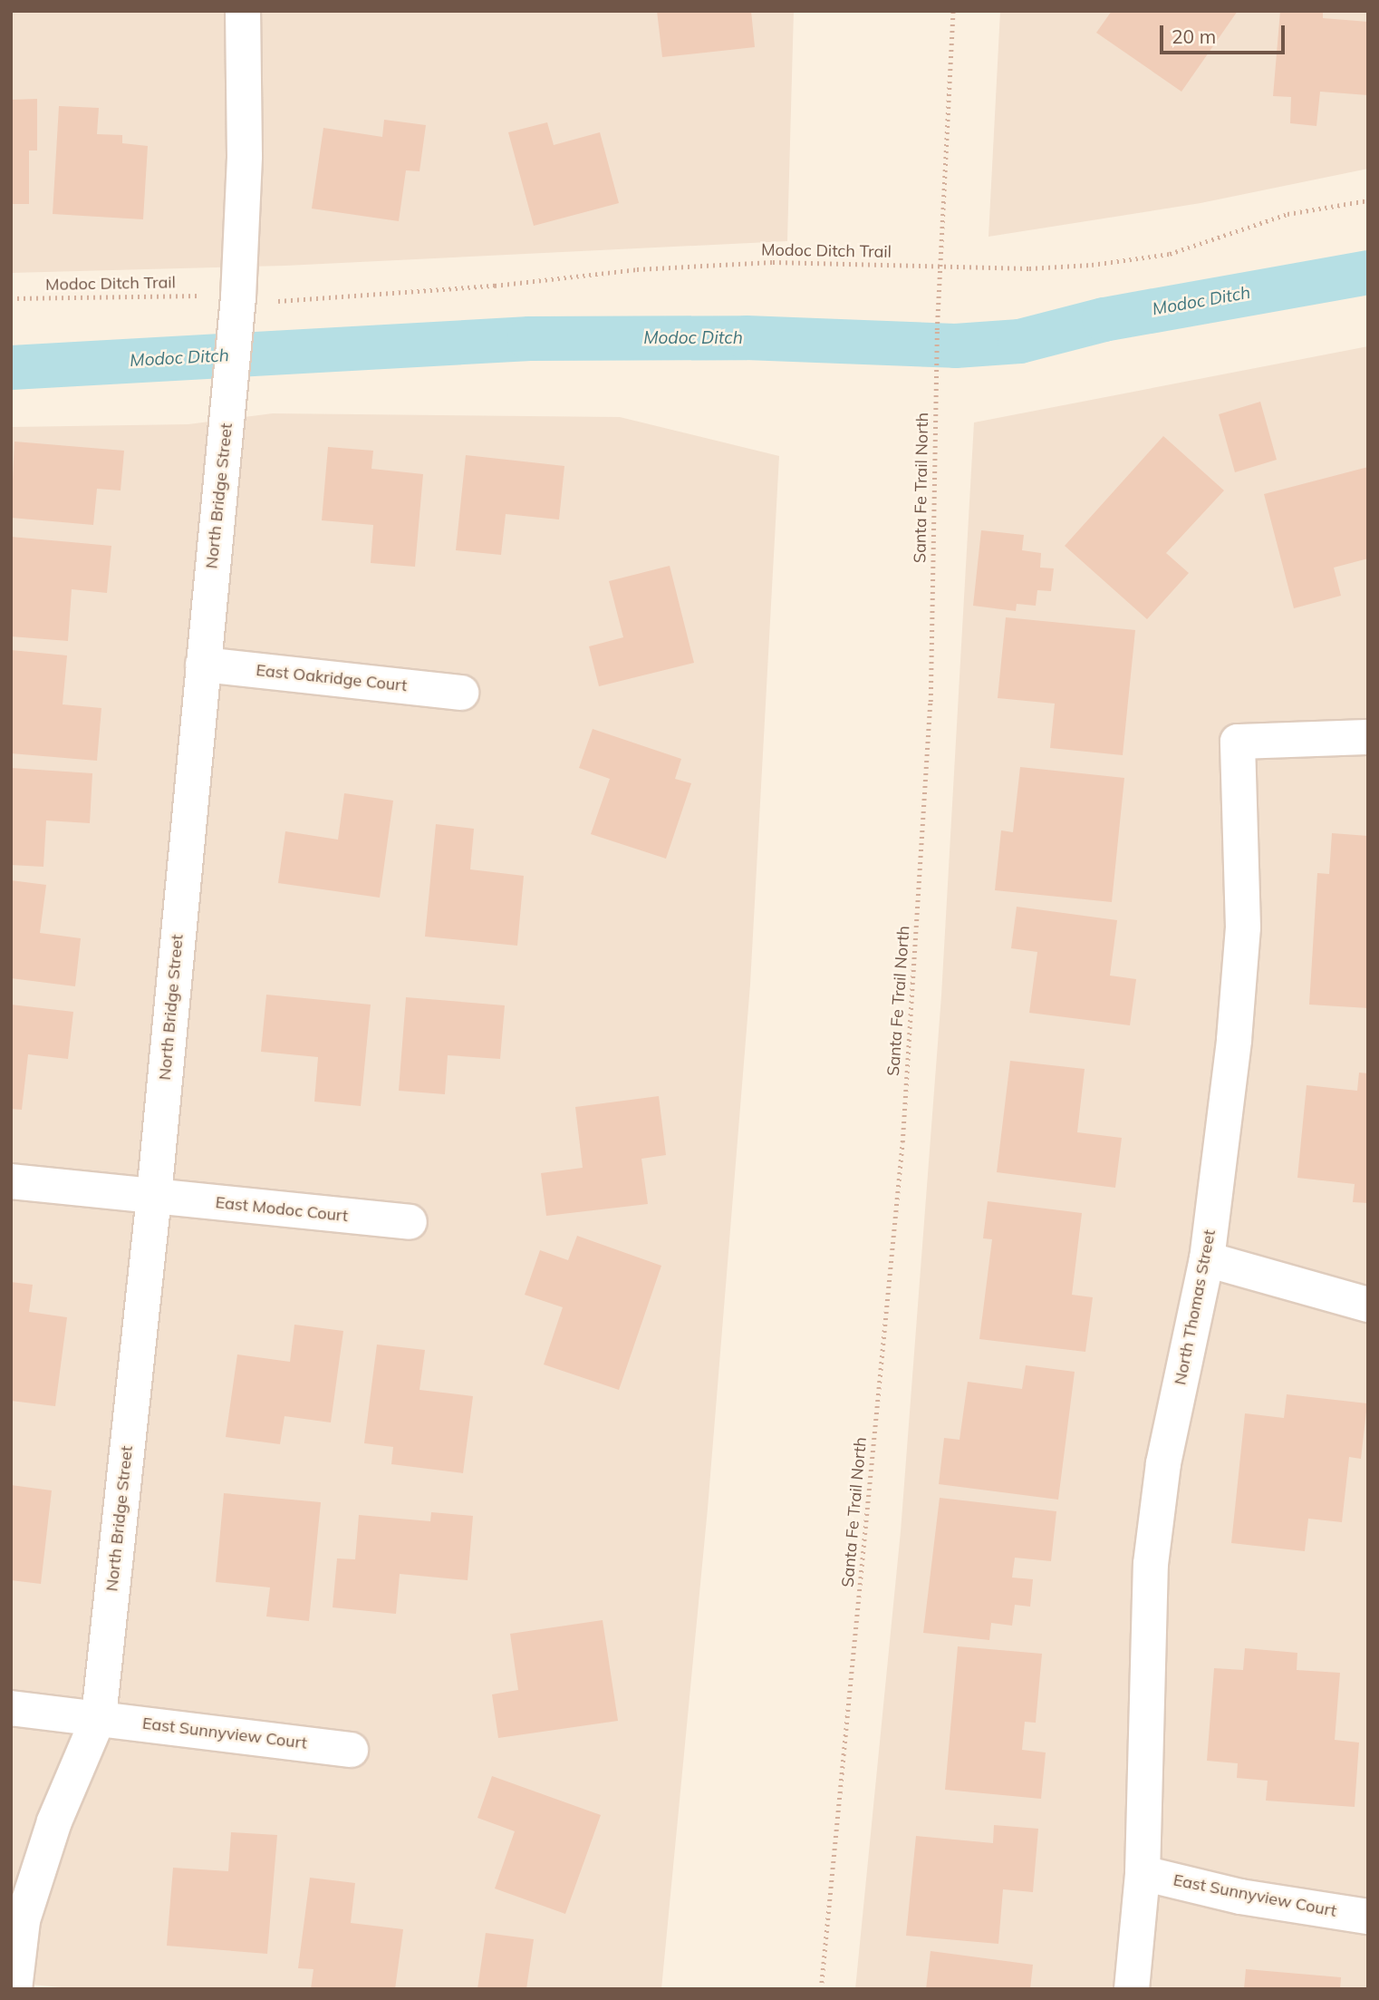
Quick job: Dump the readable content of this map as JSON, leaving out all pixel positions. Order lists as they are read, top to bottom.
{
  "streets": {
    "street": [
      "North Bridge Street",
      "East Oakridge Court",
      "East Modoc Court",
      "North Thomas Street",
      "East Sunnyview Court"
    ],
    "path": ["Modoc Ditch Trail", "Santa Fe Trail North"]
  },
  "crossings": [
    ["Modoc Ditch Trail", "Santa Fe Trail North"],
    ["Modoc Ditch Trail", "North Bridge Street"],
    ["North Bridge Street", "East Oakridge Court"],
    ["North Bridge Street", "East Modoc Court"],
    ["North Bridge Street", "East Sunnyview Court"],
    ["North Thomas Street", "East Sunnyview Court"]
  ],
  "water": ["Modoc Ditch"],
  "scale_bar": "20 m"
}
